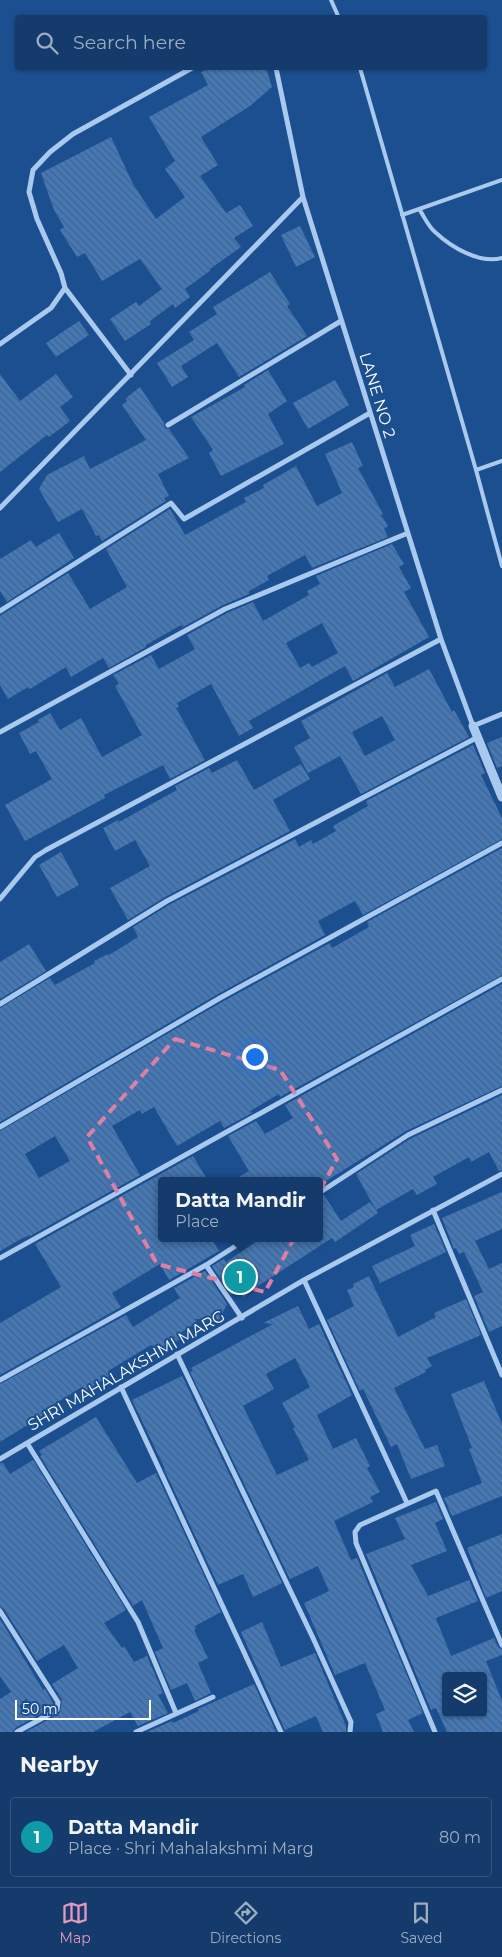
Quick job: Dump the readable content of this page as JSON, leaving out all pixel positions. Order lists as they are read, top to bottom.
{
  "streets": {
    "street": ["LANE NO 2", "SHRI MAHALAKSHMI MARG"]
  },
  "scale_bar": "50 m",
  "page": {
    "search": "Search here",
    "popup": ["Datta Mandir", "Place"],
    "pins": "1",
    "scale": "50 m",
    "heading": "Nearby",
    "list": [
      {
        "mark": "1",
        "name": "Datta Mandir",
        "note": "Place · Shri Mahalakshmi Marg",
        "value": "80 m"
      }
    ],
    "nav": ["Map", "Directions", "Saved"]
  }
}
